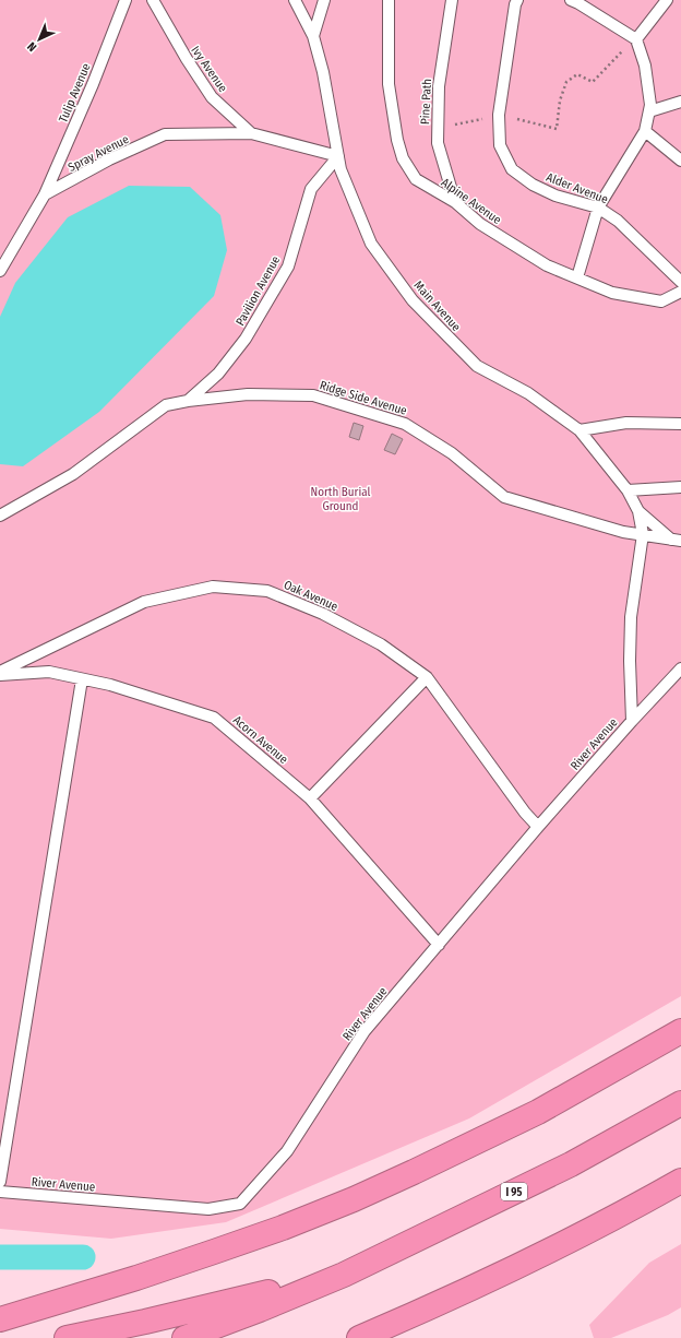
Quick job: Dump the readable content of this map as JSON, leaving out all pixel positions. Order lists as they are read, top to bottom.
{
  "streets": {
    "highway": ["I 95"],
    "lane": [
      "Ivy Avenue",
      "Tulip Avenue",
      "Pine Path",
      "Spray Avenue",
      "Alder Avenue",
      "Alpine Avenue",
      "Pavilion Avenue",
      "Main Avenue",
      "Ridge Side Avenue",
      "Oak Avenue",
      "Acorn Avenue",
      "River Avenue"
    ]
  },
  "crossings": [
    ["Ivy Avenue", "Spray Avenue"],
    ["Ivy Avenue", "Pavilion Avenue"],
    ["Ivy Avenue", "Main Avenue"],
    ["Tulip Avenue", "Spray Avenue"],
    ["Pine Path", "Alpine Avenue"],
    ["Pavilion Avenue", "Main Avenue"],
    ["Pavilion Avenue", "Ridge Side Avenue"],
    ["Main Avenue", "Ridge Side Avenue"],
    ["Oak Avenue", "River Avenue"],
    ["Acorn Avenue", "River Avenue"]
  ],
  "parks": ["North Burial Ground"],
  "north": "bottom left"
}
